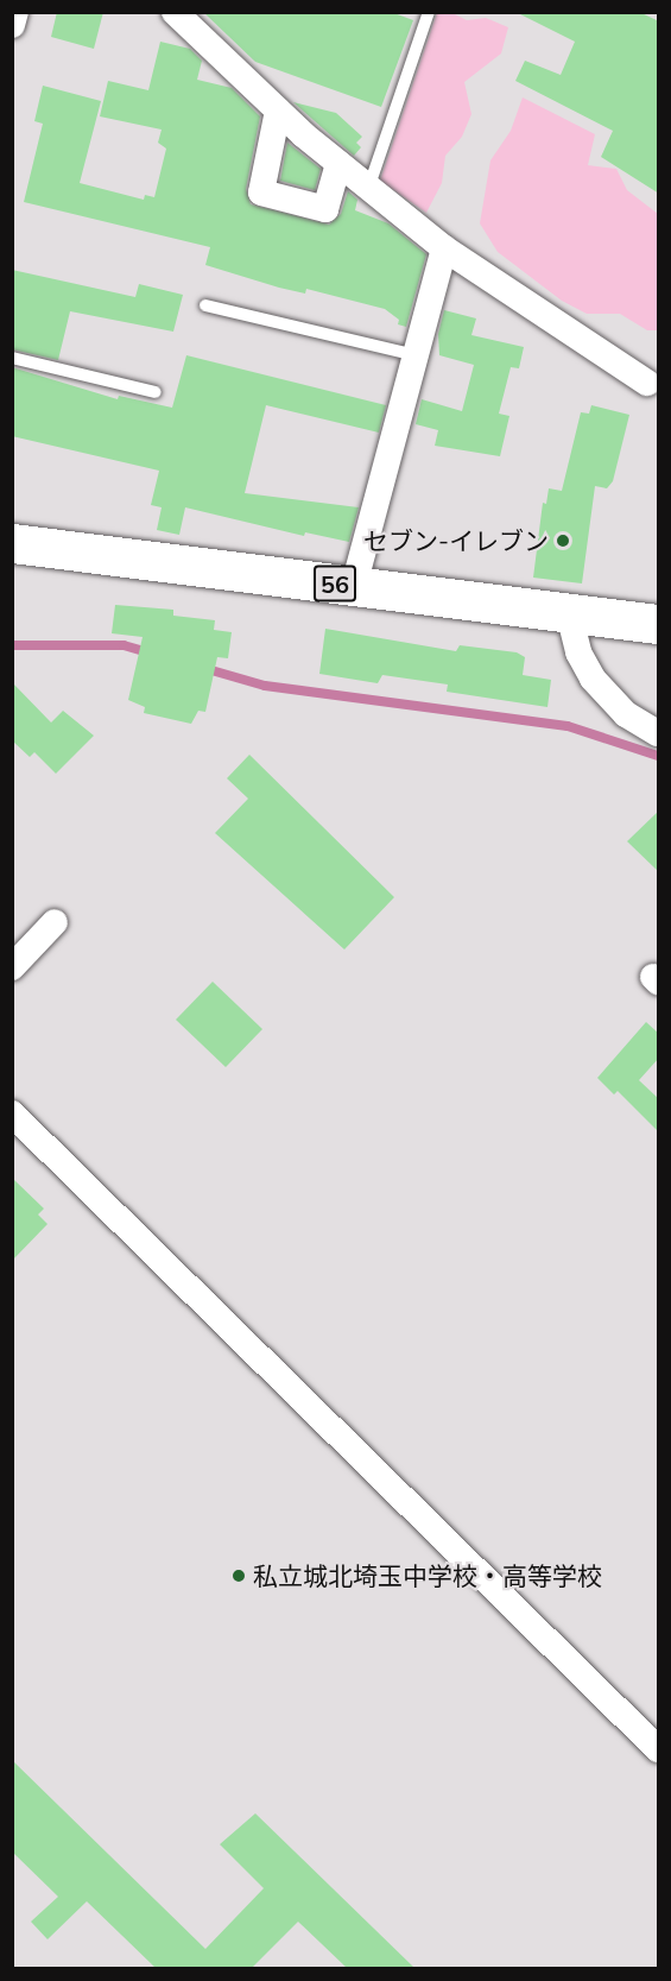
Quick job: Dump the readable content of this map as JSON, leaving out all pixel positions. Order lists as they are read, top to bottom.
{
  "streets": {
    "main road": ["56"]
  },
  "places": ["セブン-イレブン", "私立城北埼玉中学校・高等学校"]
}
